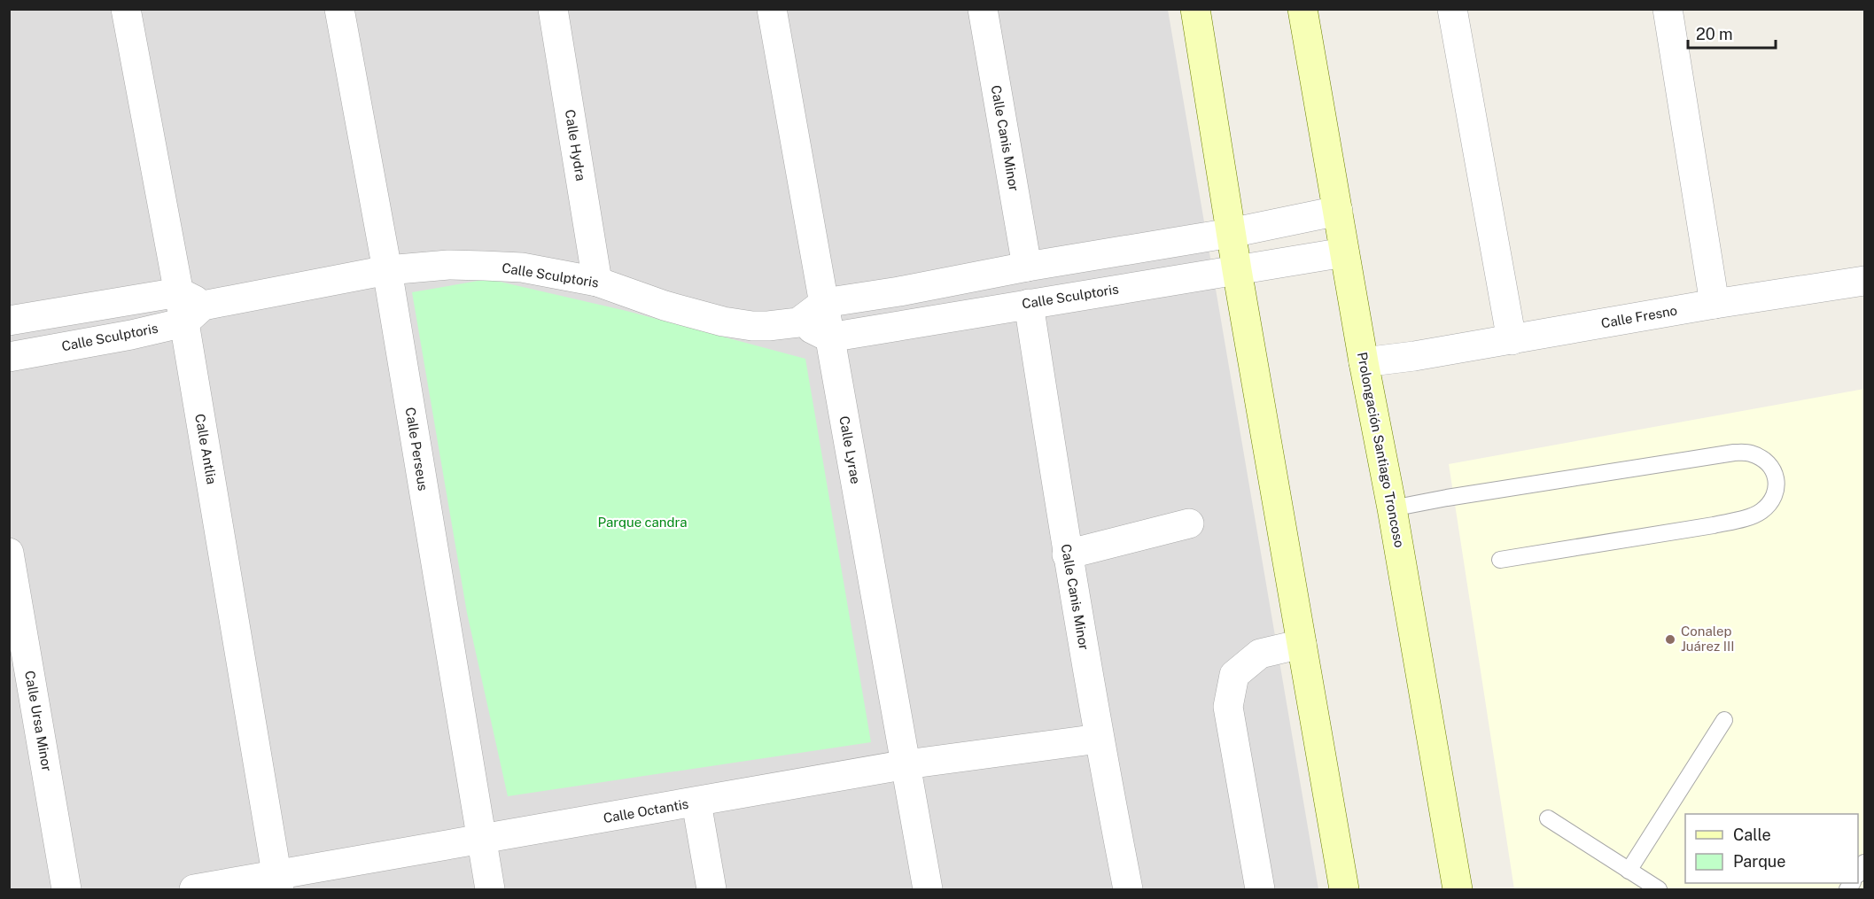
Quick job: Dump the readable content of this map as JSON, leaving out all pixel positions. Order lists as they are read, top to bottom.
{
  "streets": {
    "street": [
      "Calle Canis Minor",
      "Calle Hydra",
      "Calle Sculptoris",
      "Calle Fresno",
      "Calle Antlia",
      "Calle Perseus",
      "Calle Lyrae",
      "Prolongación Santiago Troncoso",
      "Calle Ursa Minor",
      "Calle Octantis"
    ]
  },
  "crossings": [
    ["Calle Canis Minor", "Calle Sculptoris"],
    ["Calle Canis Minor", "Calle Octantis"],
    ["Calle Hydra", "Calle Sculptoris"],
    ["Calle Sculptoris", "Calle Antlia"],
    ["Calle Sculptoris", "Calle Perseus"],
    ["Calle Sculptoris", "Calle Lyrae"],
    ["Calle Sculptoris", "Prolongación Santiago Troncoso"],
    ["Calle Fresno", "Prolongación Santiago Troncoso"],
    ["Calle Antlia", "Calle Octantis"],
    ["Calle Perseus", "Calle Octantis"],
    ["Calle Lyrae", "Calle Octantis"]
  ],
  "parks": ["Parque candra"],
  "places": ["Conalep Juárez III"],
  "legend": ["Calle", "Parque"],
  "scale_bar": "20 m"
}
